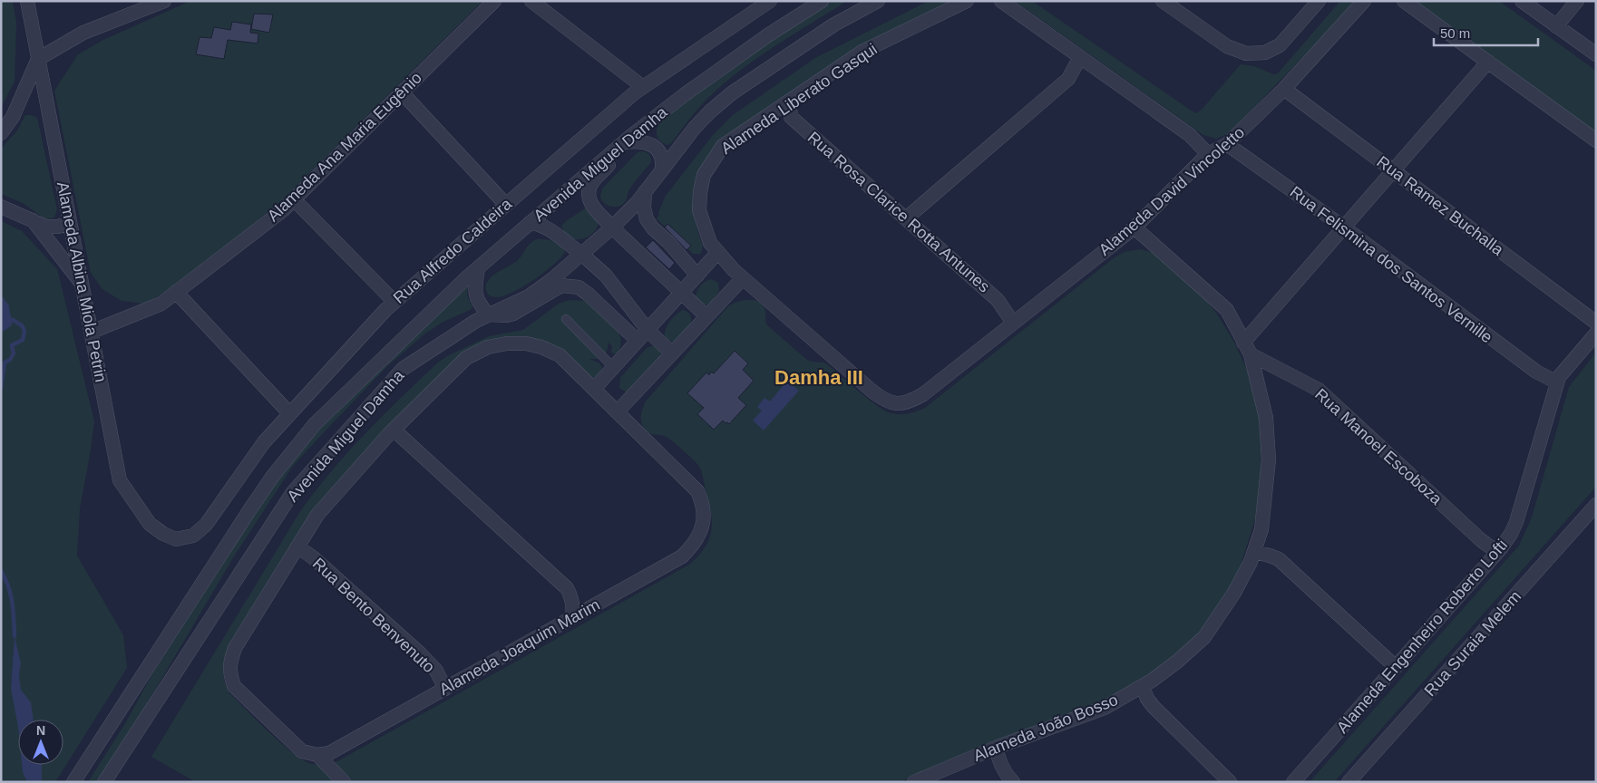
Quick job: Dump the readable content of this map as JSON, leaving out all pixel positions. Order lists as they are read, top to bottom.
{
  "streets": {
    "street": [
      "Alameda Liberato Gasqui",
      "Alameda Ana Maria Eugênio",
      "Avenida Miguel Damha",
      "Alameda David Vincoletto",
      "Rua Ramez Buchalla",
      "Rua Rosa Clarice Rotta Antunes",
      "Rua Alfredo Caldeira",
      "Rua Felismina dos Santos Vernille",
      "Alameda Albina Miola Petrin",
      "Rua Manoel Escoboza",
      "Rua Bento Benvenuto",
      "Alameda Engenheiro Roberto Lofti",
      "Rua Suraia Melem",
      "Alameda Joaquim Marim",
      "Alameda João Bosso"
    ]
  },
  "crossings": [
    ["Alameda Liberato Gasqui", "Rua Rosa Clarice Rotta Antunes"],
    ["Alameda Ana Maria Eugênio", "Alameda Albina Miola Petrin"],
    ["Alameda David Vincoletto", "Rua Ramez Buchalla"],
    ["Alameda David Vincoletto", "Rua Rosa Clarice Rotta Antunes"],
    ["Alameda David Vincoletto", "Rua Felismina dos Santos Vernille"],
    ["Alameda David Vincoletto", "Alameda João Bosso"],
    ["Rua Alfredo Caldeira", "Alameda Albina Miola Petrin"],
    ["Rua Felismina dos Santos Vernille", "Alameda Engenheiro Roberto Lofti"],
    ["Rua Manoel Escoboza", "Alameda Engenheiro Roberto Lofti"],
    ["Rua Manoel Escoboza", "Alameda João Bosso"],
    ["Rua Bento Benvenuto", "Alameda Joaquim Marim"]
  ],
  "districts": ["Damha III"],
  "scale_bar": "50 m",
  "north": "top"
}
